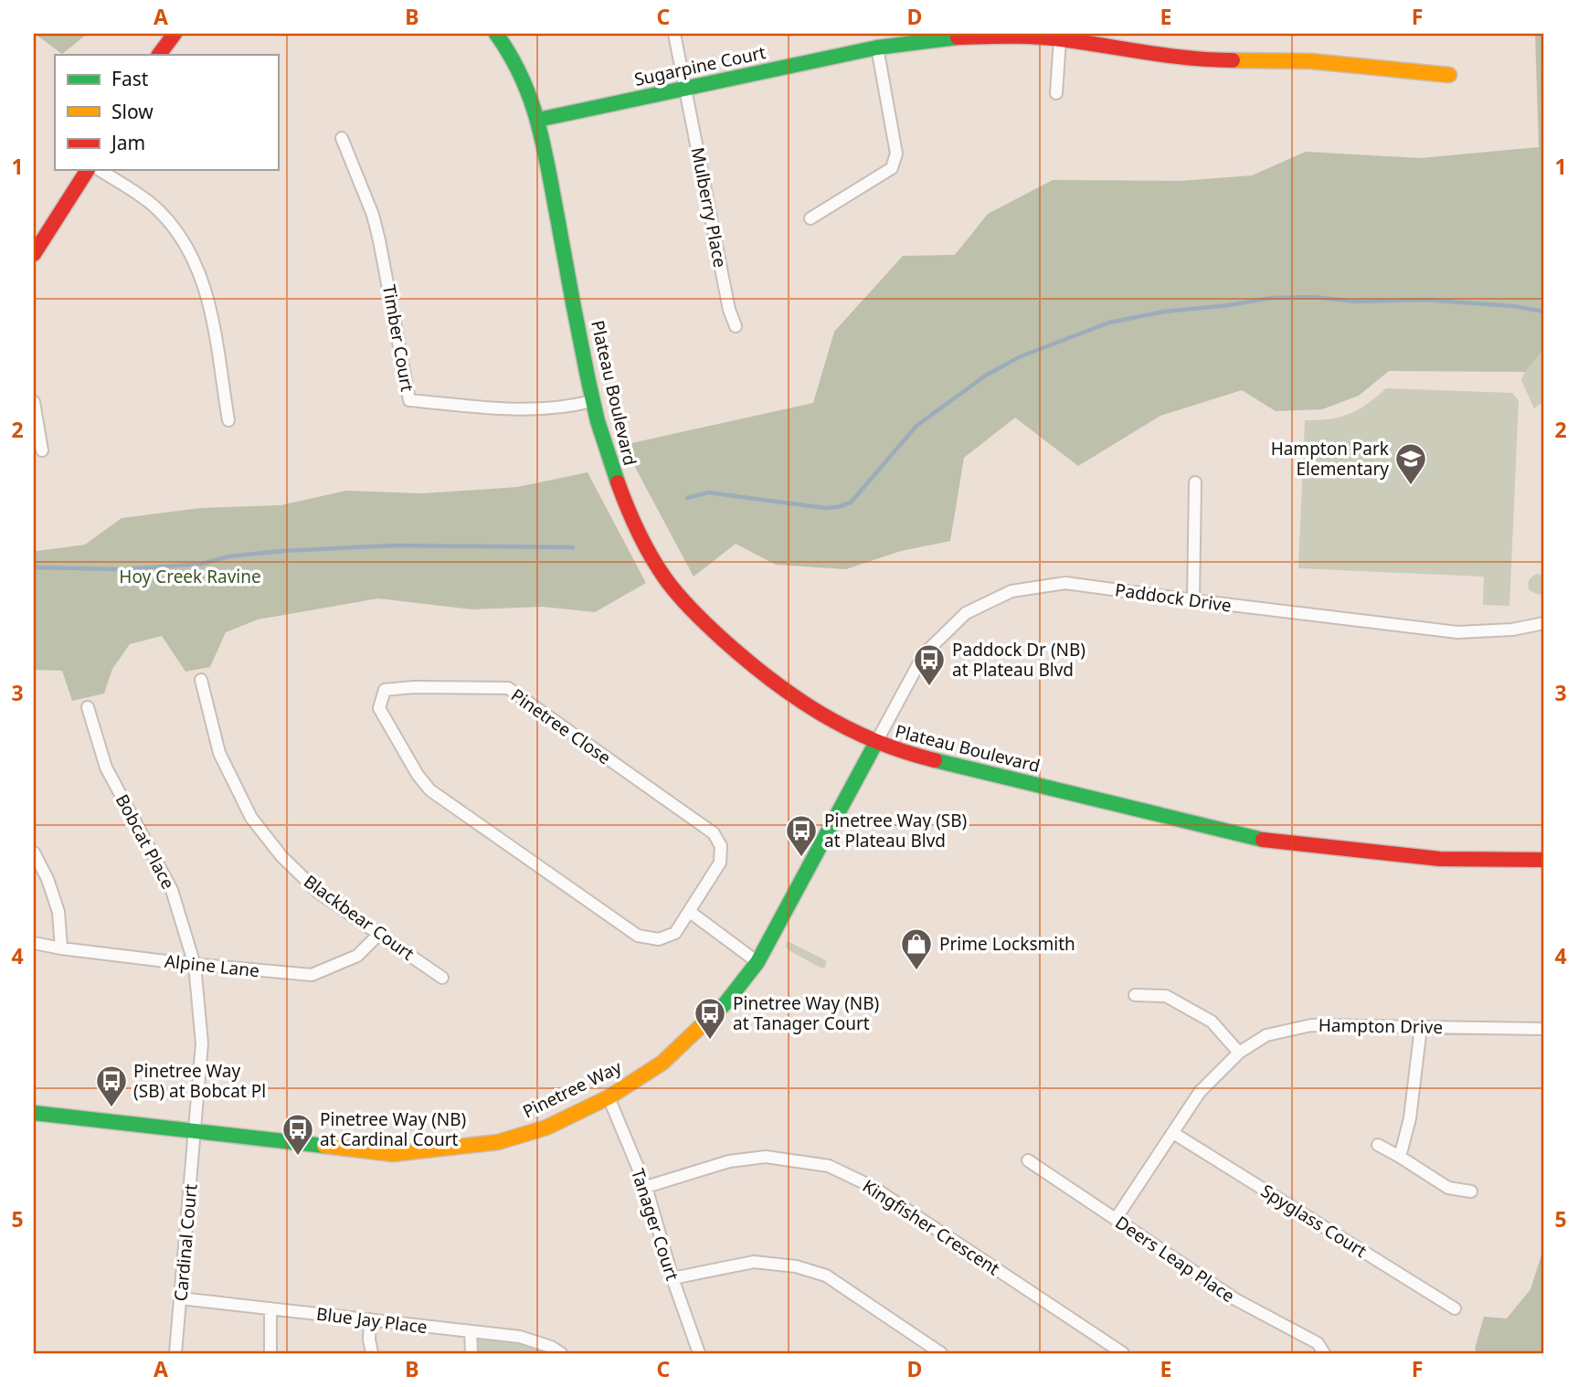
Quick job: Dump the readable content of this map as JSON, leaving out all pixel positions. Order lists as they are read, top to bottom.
{
  "streets": {
    "street": [
      "Sugarpine Court",
      "Mulberry Place",
      "Timber Court",
      "Plateau Boulevard",
      "Paddock Drive",
      "Pinetree Close",
      "Bobcat Place",
      "Blackbear Court",
      "Alpine Lane",
      "Hampton Drive",
      "Pinetree Way",
      "Spyglass Court",
      "Tanager Court",
      "Kingfisher Crescent",
      "Cardinal Court",
      "Deers Leap Place",
      "Blue Jay Place"
    ]
  },
  "crossings": [
    ["Sugarpine Court", "Mulberry Place"],
    ["Sugarpine Court", "Plateau Boulevard"],
    ["Timber Court", "Plateau Boulevard"],
    ["Plateau Boulevard", "Paddock Drive"],
    ["Plateau Boulevard", "Pinetree Way"],
    ["Paddock Drive", "Pinetree Way"],
    ["Bobcat Place", "Alpine Lane"],
    ["Bobcat Place", "Pinetree Way"],
    ["Bobcat Place", "Cardinal Court"],
    ["Blackbear Court", "Alpine Lane"],
    ["Hampton Drive", "Spyglass Court"],
    ["Hampton Drive", "Deers Leap Place"],
    ["Pinetree Way", "Tanager Court"],
    ["Pinetree Way", "Cardinal Court"],
    ["Tanager Court", "Kingfisher Crescent"],
    ["Cardinal Court", "Blue Jay Place"]
  ],
  "parks": ["Hoy Creek Ravine"],
  "places": {
    "school or university": ["Hampton Park Elementary"],
    "bus stop": [
      "Paddock Dr (NB) at Plateau Blvd",
      "Pinetree Way (SB) at Plateau Blvd",
      "Pinetree Way (NB) at Tanager Court",
      "Pinetree Way (SB) at Bobcat Pl",
      "Pinetree Way (NB) at Cardinal Court"
    ],
    "shop": ["Prime Locksmith"]
  },
  "legend": ["Fast", "Slow", "Jam"],
  "grid": {
    "columns": [
      "A",
      "B",
      "C",
      "D",
      "E",
      "F"
    ],
    "rows": [
      "1",
      "2",
      "3",
      "4",
      "5"
    ]
  }
}
